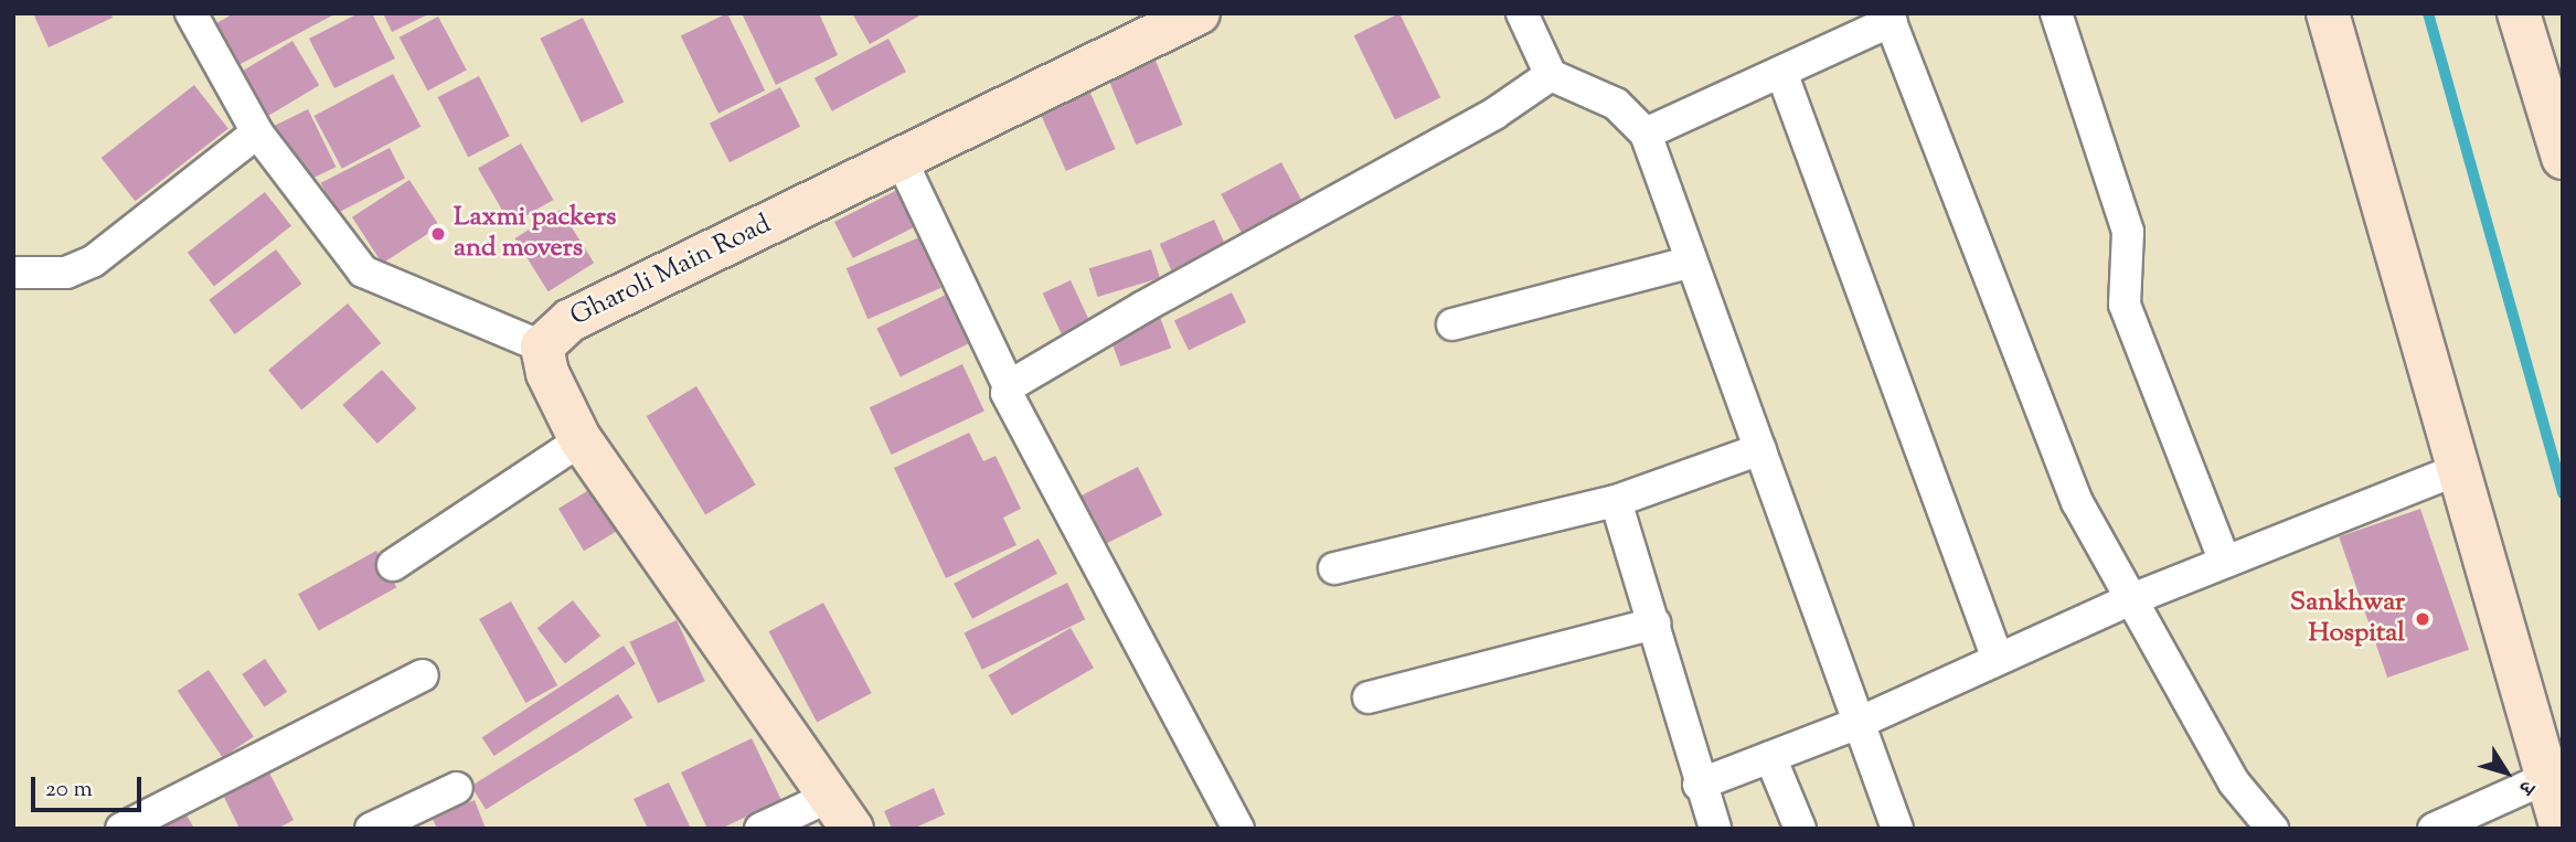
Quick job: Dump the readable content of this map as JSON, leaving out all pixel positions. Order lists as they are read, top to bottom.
{
  "streets": {
    "street": ["Gharoli Main Road"]
  },
  "places": ["Laxmi packers and movers", "Sankhwar Hospital"],
  "scale_bar": "20 m",
  "north": "bottom right"
}
